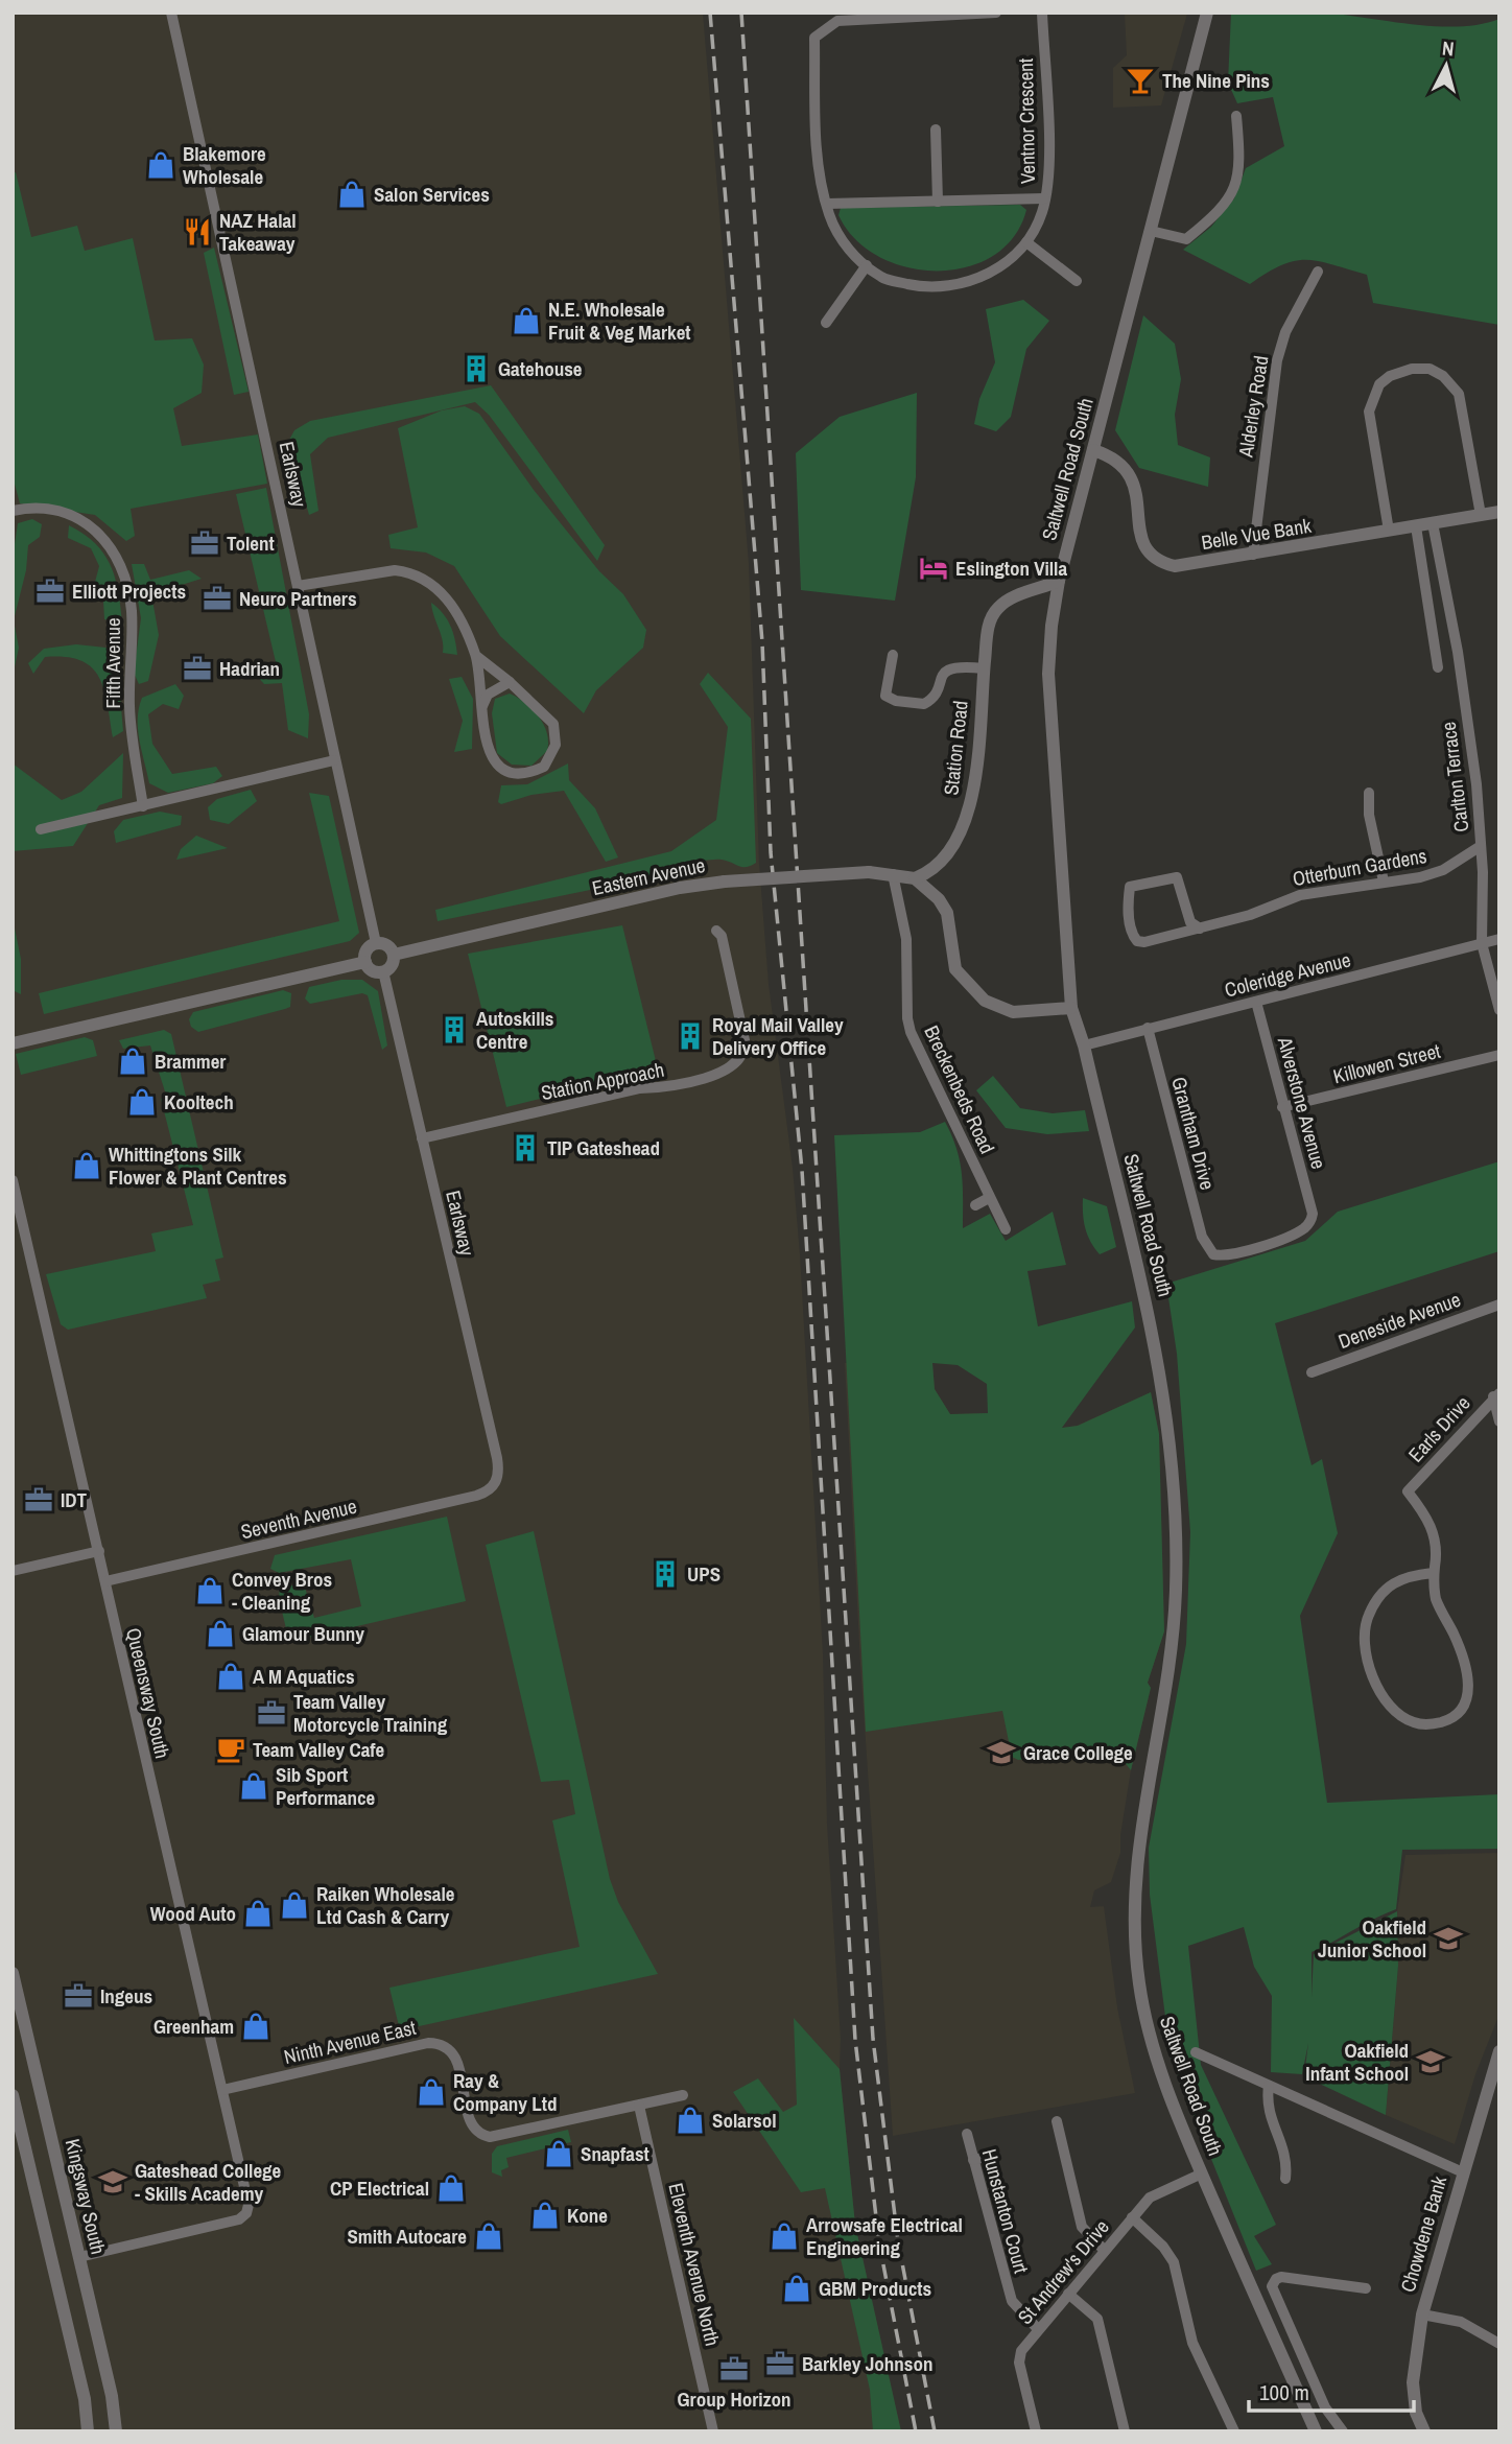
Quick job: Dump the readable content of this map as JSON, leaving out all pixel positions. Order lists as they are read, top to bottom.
{
  "streets": {
    "street": [
      "Ventnor Crescent",
      "Alderley Road",
      "Saltwell Road South",
      "Earlsway",
      "Belle Vue Bank",
      "Fifth Avenue",
      "Station Road",
      "Carlton Terrace",
      "Otterburn Gardens",
      "Eastern Avenue",
      "Coleridge Avenue",
      "Killowen Street",
      "Station Approach",
      "Breckenbeds Road",
      "Alverstone Avenue",
      "Grantham Drive",
      "Deneside Avenue",
      "Earls Drive",
      "Seventh Avenue",
      "Queensway South",
      "Ninth Avenue East",
      "Kingsway South",
      "Hunstanton Court",
      "Chowdene Bank",
      "Eleventh Avenue North",
      "St Andrew's Drive"
    ]
  },
  "crossings": [
    ["Alderley Road", "Belle Vue Bank"],
    ["Saltwell Road South", "Belle Vue Bank"],
    ["Saltwell Road South", "Station Road"],
    ["Saltwell Road South", "Coleridge Avenue"],
    ["Saltwell Road South", "St Andrew's Drive"],
    ["Earlsway", "Eastern Avenue"],
    ["Earlsway", "Station Approach"],
    ["Earlsway", "Seventh Avenue"],
    ["Belle Vue Bank", "Carlton Terrace"],
    ["Station Road", "Eastern Avenue"],
    ["Carlton Terrace", "Otterburn Gardens"],
    ["Carlton Terrace", "Coleridge Avenue"],
    ["Eastern Avenue", "Breckenbeds Road"],
    ["Coleridge Avenue", "Alverstone Avenue"],
    ["Coleridge Avenue", "Grantham Drive"],
    ["Killowen Street", "Alverstone Avenue"],
    ["Alverstone Avenue", "Grantham Drive"],
    ["Seventh Avenue", "Queensway South"],
    ["Queensway South", "Ninth Avenue East"],
    ["Queensway South", "Kingsway South"],
    ["Ninth Avenue East", "Eleventh Avenue North"],
    ["Hunstanton Court", "St Andrew's Drive"]
  ],
  "places": {
    "bar": ["The Nine Pins"],
    "shop": [
      "Blakemore Wholesale",
      "Salon Services",
      "N.E. Wholesale Fruit & Veg Market",
      "Brammer",
      "Kooltech",
      "Whittingtons Silk Flower & Plant Centres",
      "Convey Bros - Cleaning",
      "Glamour Bunny",
      "A M Aquatics",
      "Sib Sport Performance",
      "Raiken Wholesale Ltd Cash & Carry",
      "Wood Auto",
      "Greenham",
      "Ray & Company Ltd",
      "Solarsol",
      "Snapfast",
      "CP Electrical",
      "Kone",
      "Smith Autocare",
      "Arrowsafe Electrical Engineering",
      "GBM Products"
    ],
    "restaurant": ["NAZ Halal Takeaway"],
    "building": [
      "Gatehouse",
      "Autoskills Centre",
      "Royal Mail Valley Delivery Office",
      "TIP Gateshead",
      "UPS"
    ],
    "office": [
      "Tolent",
      "Elliott Projects",
      "Neuro Partners",
      "Hadrian",
      "IDT",
      "Team Valley Motorcycle Training",
      "Ingeus",
      "Barkley Johnson",
      "Group Horizon"
    ],
    "hotel": ["Eslington Villa"],
    "cafe": ["Team Valley Cafe"],
    "school or university": [
      "Grace College",
      "Oakfield Junior School",
      "Oakfield Infant School",
      "Gateshead College - Skills Academy"
    ]
  },
  "scale_bar": "100 m",
  "north": "top"
}
